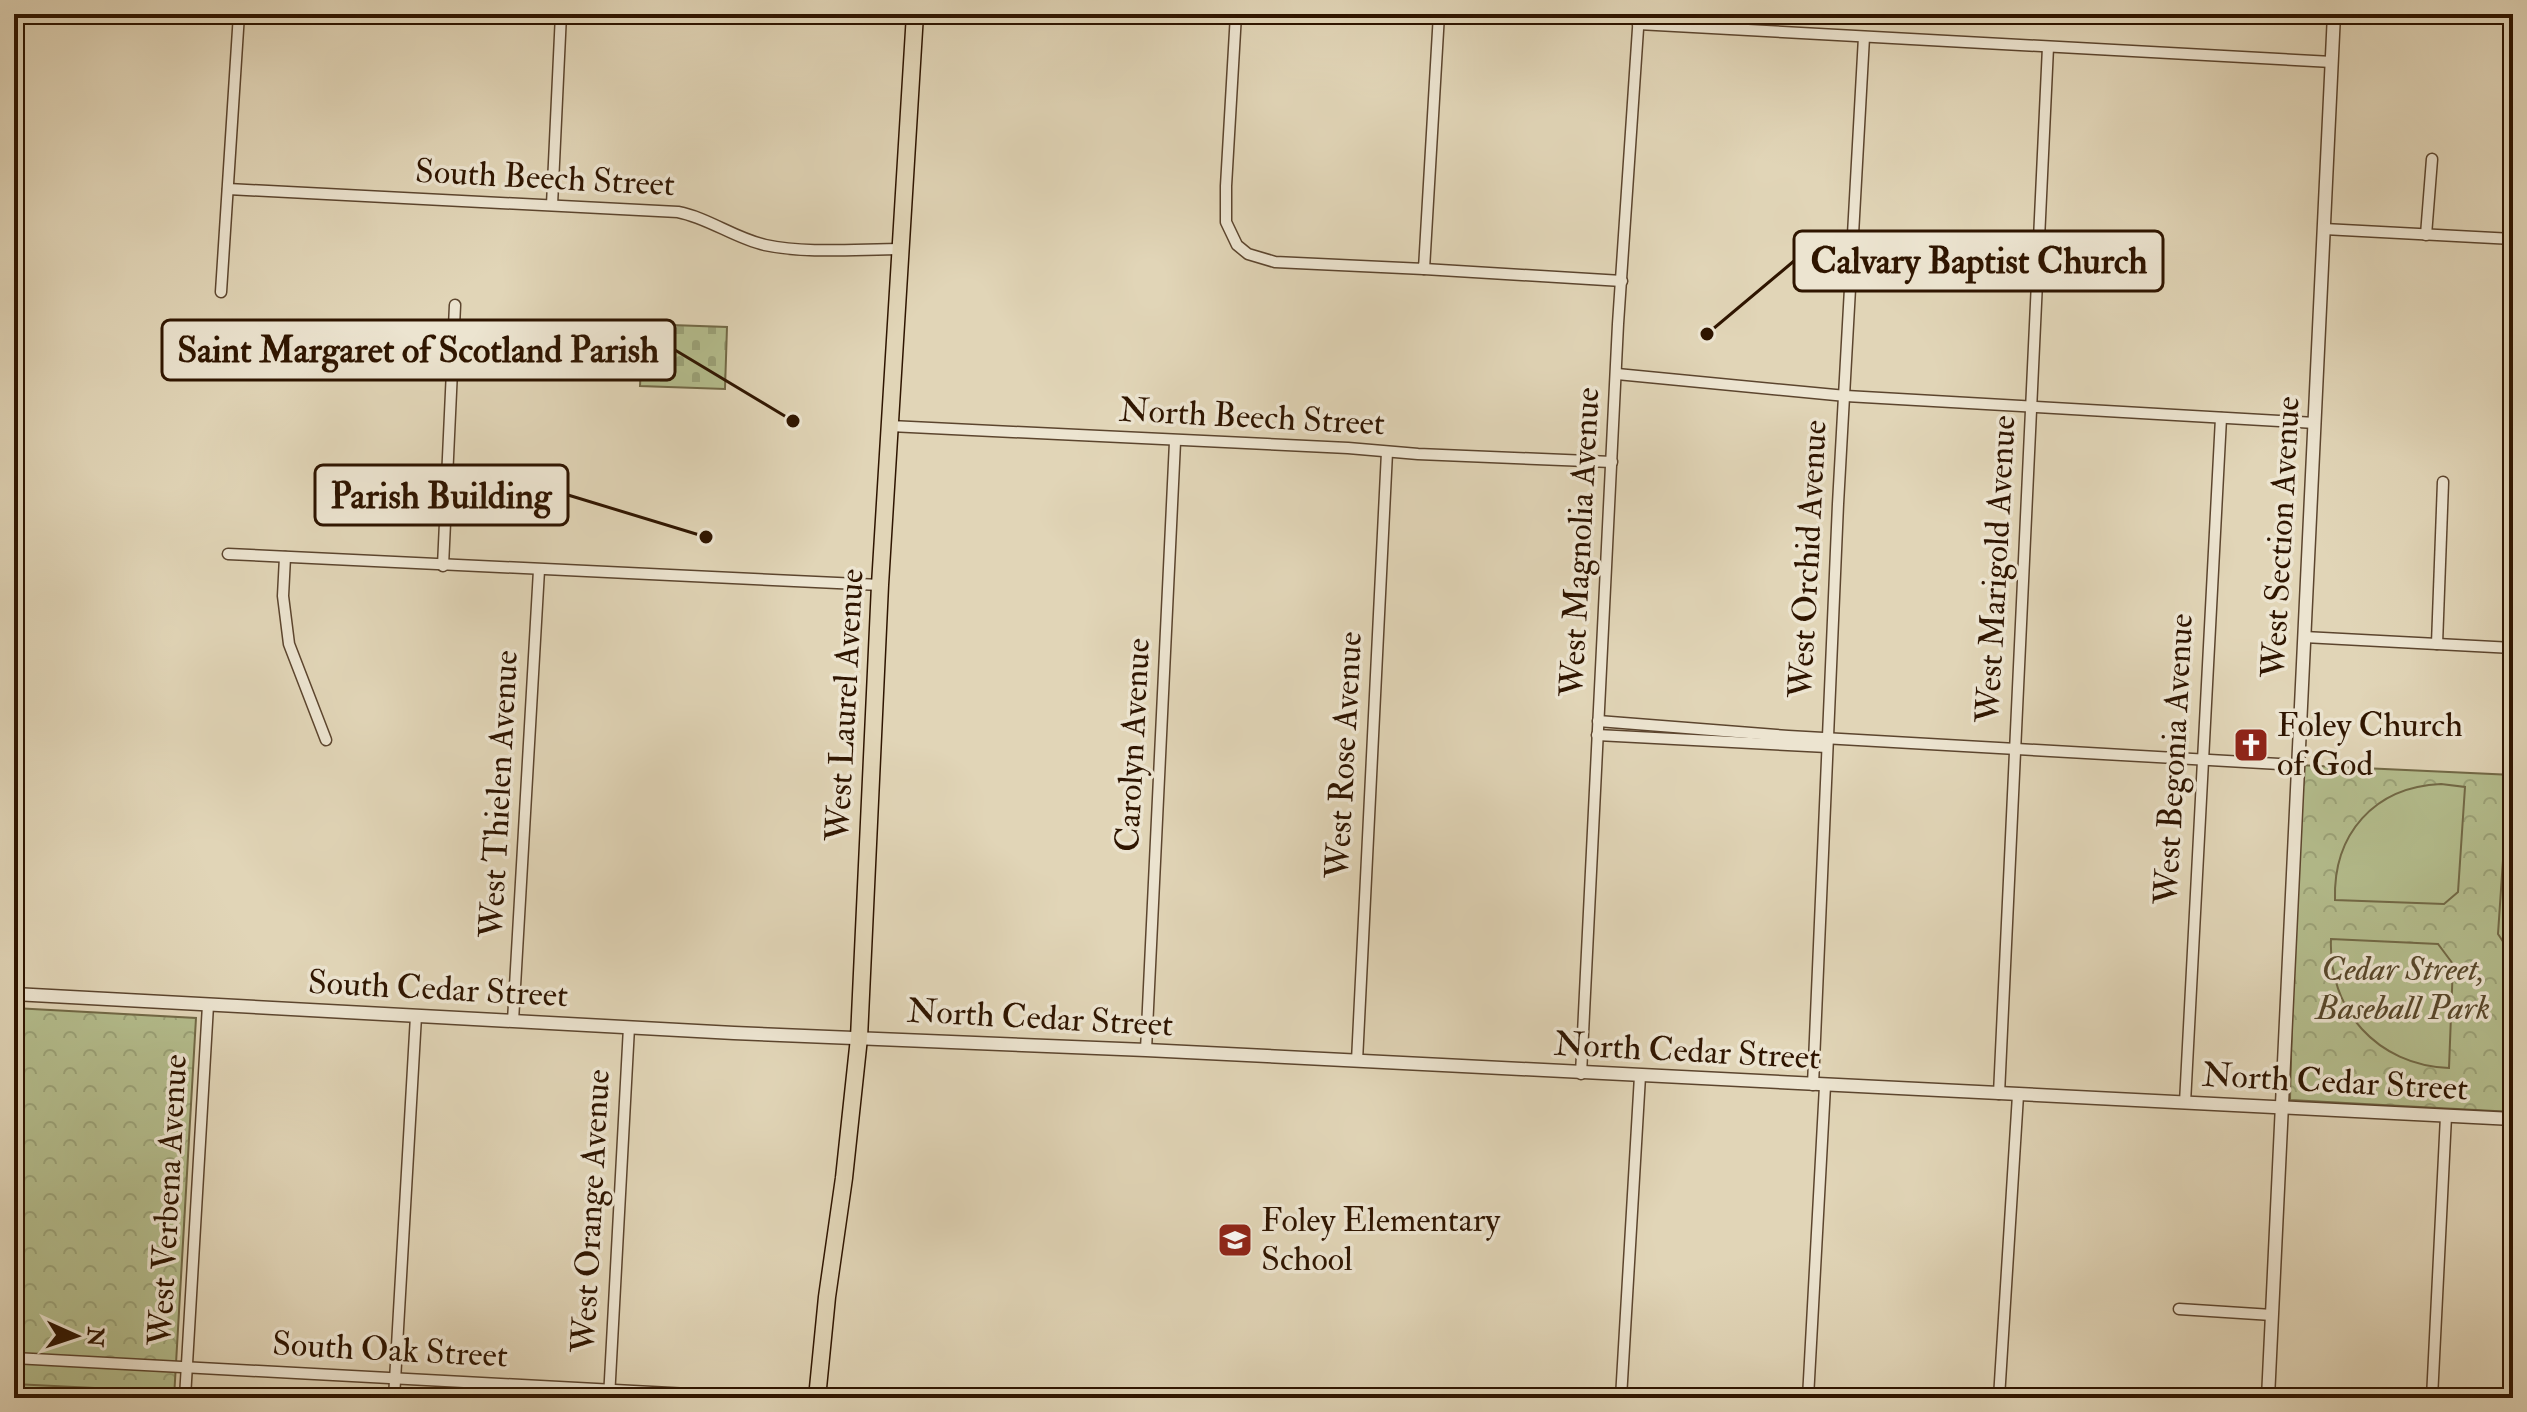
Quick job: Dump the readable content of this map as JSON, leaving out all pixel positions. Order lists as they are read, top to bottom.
{
  "streets": {
    "main road": ["West Laurel Avenue"],
    "street": [
      "South Beech Street",
      "North Beech Street",
      "West Section Avenue",
      "West Magnolia Avenue",
      "West Orchid Avenue",
      "West Marigold Avenue",
      "Carolyn Avenue",
      "West Rose Avenue",
      "West Begonia Avenue",
      "West Thielen Avenue",
      "South Cedar Street",
      "North Cedar Street",
      "West Verbena Avenue",
      "West Orange Avenue",
      "South Oak Street"
    ]
  },
  "crossings": [
    ["South Beech Street", "West Laurel Avenue"],
    ["North Beech Street", "West Magnolia Avenue"],
    ["North Beech Street", "West Laurel Avenue"],
    ["North Beech Street", "Carolyn Avenue"],
    ["North Beech Street", "West Rose Avenue"],
    ["West Section Avenue", "North Cedar Street"],
    ["West Magnolia Avenue", "North Cedar Street"],
    ["West Orchid Avenue", "North Cedar Street"],
    ["West Marigold Avenue", "North Cedar Street"],
    ["West Laurel Avenue", "South Cedar Street"],
    ["West Laurel Avenue", "North Cedar Street"],
    ["Carolyn Avenue", "North Cedar Street"],
    ["West Rose Avenue", "North Cedar Street"],
    ["West Begonia Avenue", "North Cedar Street"],
    ["West Thielen Avenue", "South Cedar Street"],
    ["South Cedar Street", "North Cedar Street"],
    ["South Cedar Street", "West Verbena Avenue"],
    ["South Cedar Street", "West Orange Avenue"],
    ["West Verbena Avenue", "South Oak Street"],
    ["West Orange Avenue", "South Oak Street"]
  ],
  "parks": ["Cedar Street, Baseball Park"],
  "places": {
    "other": ["Calvary Baptist Church", "Saint Margaret of Scotland Parish", "Parish Building"],
    "church": ["Foley Church of God"],
    "school or university": ["Foley Elementary School"]
  },
  "north": "right"
}
